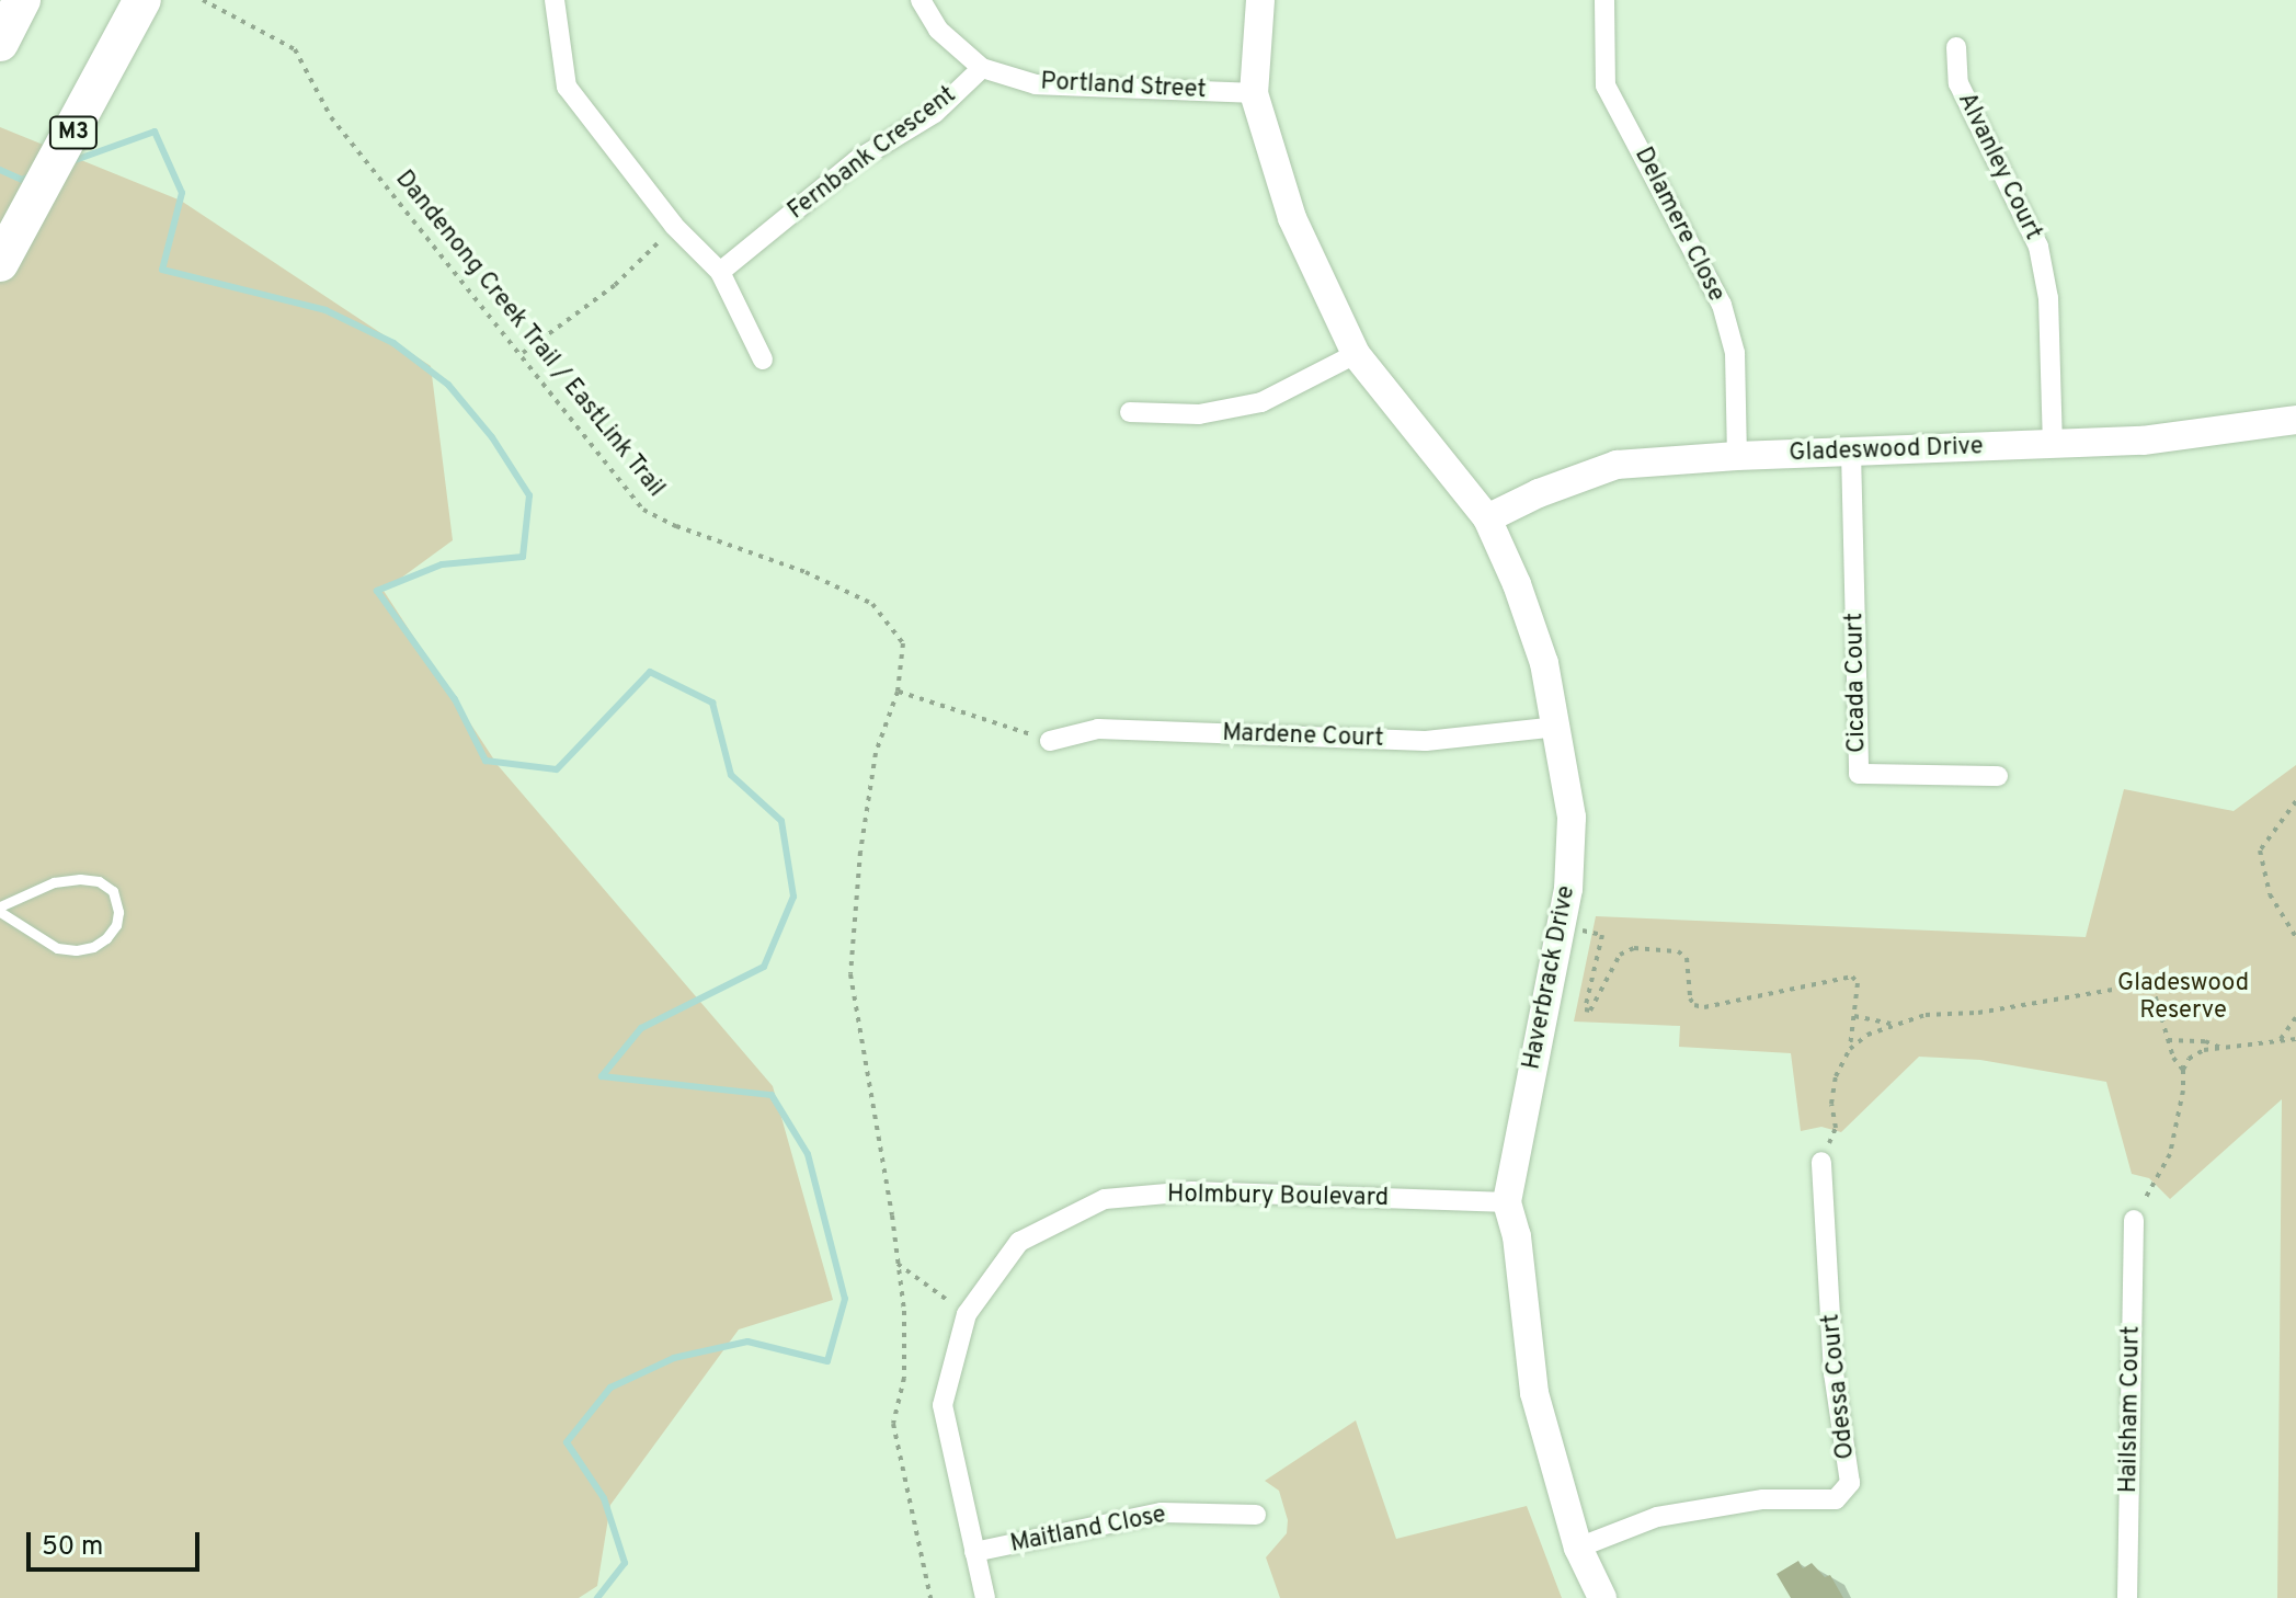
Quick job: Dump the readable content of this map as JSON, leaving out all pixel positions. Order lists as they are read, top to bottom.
{
  "streets": {
    "highway": ["M3"],
    "street": [
      "Portland Street",
      "Fernbank Crescent",
      "Alvanley Court",
      "Delamere Close",
      "Gladeswood Drive",
      "Cicada Court",
      "Mardene Court",
      "Haverbrack Drive",
      "Holmbury Boulevard",
      "Odessa Court",
      "Hailsham Court",
      "Maitland Close"
    ],
    "path": ["Dandenong Creek Trail / EastLink Trail"]
  },
  "crossings": [
    ["Portland Street", "Fernbank Crescent"],
    ["Portland Street", "Haverbrack Drive"],
    ["Alvanley Court", "Gladeswood Drive"],
    ["Delamere Close", "Gladeswood Drive"],
    ["Gladeswood Drive", "Cicada Court"],
    ["Gladeswood Drive", "Haverbrack Drive"],
    ["Mardene Court", "Haverbrack Drive"],
    ["Haverbrack Drive", "Holmbury Boulevard"],
    ["Haverbrack Drive", "Odessa Court"],
    ["Holmbury Boulevard", "Maitland Close"]
  ],
  "parks": ["Gladeswood Reserve"],
  "scale_bar": "50 m"
}
